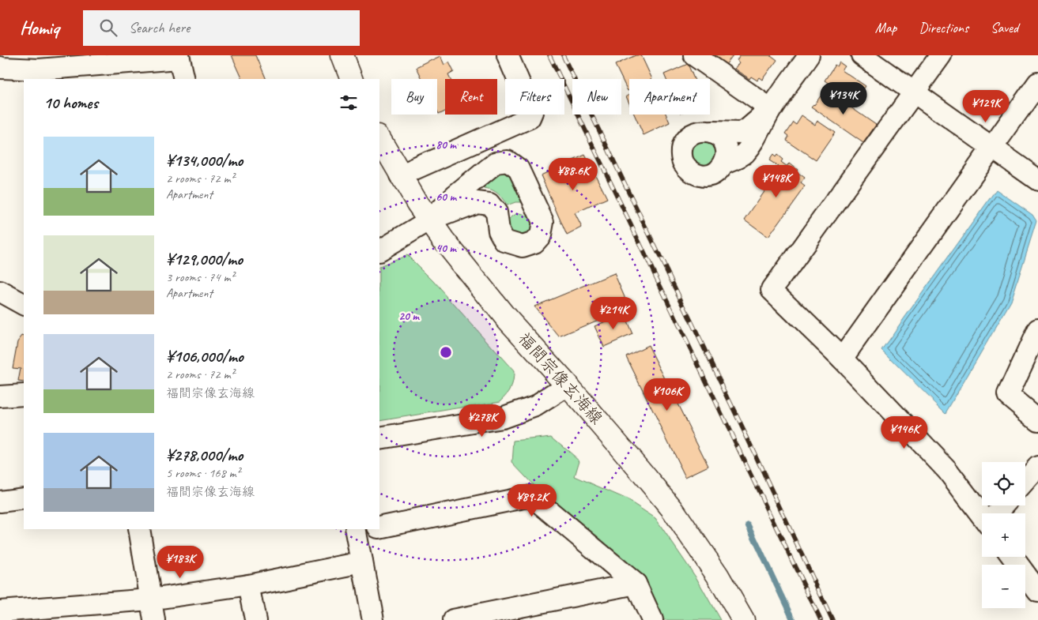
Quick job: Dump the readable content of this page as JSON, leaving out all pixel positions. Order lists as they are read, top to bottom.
{
  "streets": {
    "main road": ["福間宗像玄海線"]
  },
  "page": {
    "header": "Homiq",
    "search": "Search here",
    "nav": ["Map", "Directions", "Saved"],
    "chip": [
      "Buy",
      "Rent",
      "Filters",
      "New",
      "Apartment"
    ],
    "heading": "10 homes",
    "price": [
      "¥134K",
      "¥129K",
      "¥88.6K",
      "¥148K",
      "¥214K",
      "¥106K",
      "¥278K",
      "¥146K",
      "¥89.2K",
      "¥183K"
    ],
    "list": [
      {
        "name": "¥134,000/mo",
        "note": "2 rooms · 72 m² · Apartment"
      },
      {
        "name": "¥129,000/mo",
        "note": "3 rooms · 74 m² · Apartment"
      },
      {
        "name": "¥106,000/mo",
        "note": "2 rooms · 72 m² · 福間宗像玄海線"
      },
      {
        "name": "¥278,000/mo",
        "note": "5 rooms · 168 m² · 福間宗像玄海線"
      }
    ],
    "map_buttons": ["+", "−"]
  },
  "rings": [
    "80 m",
    "60 m",
    "40 m",
    "20 m"
  ]
}
